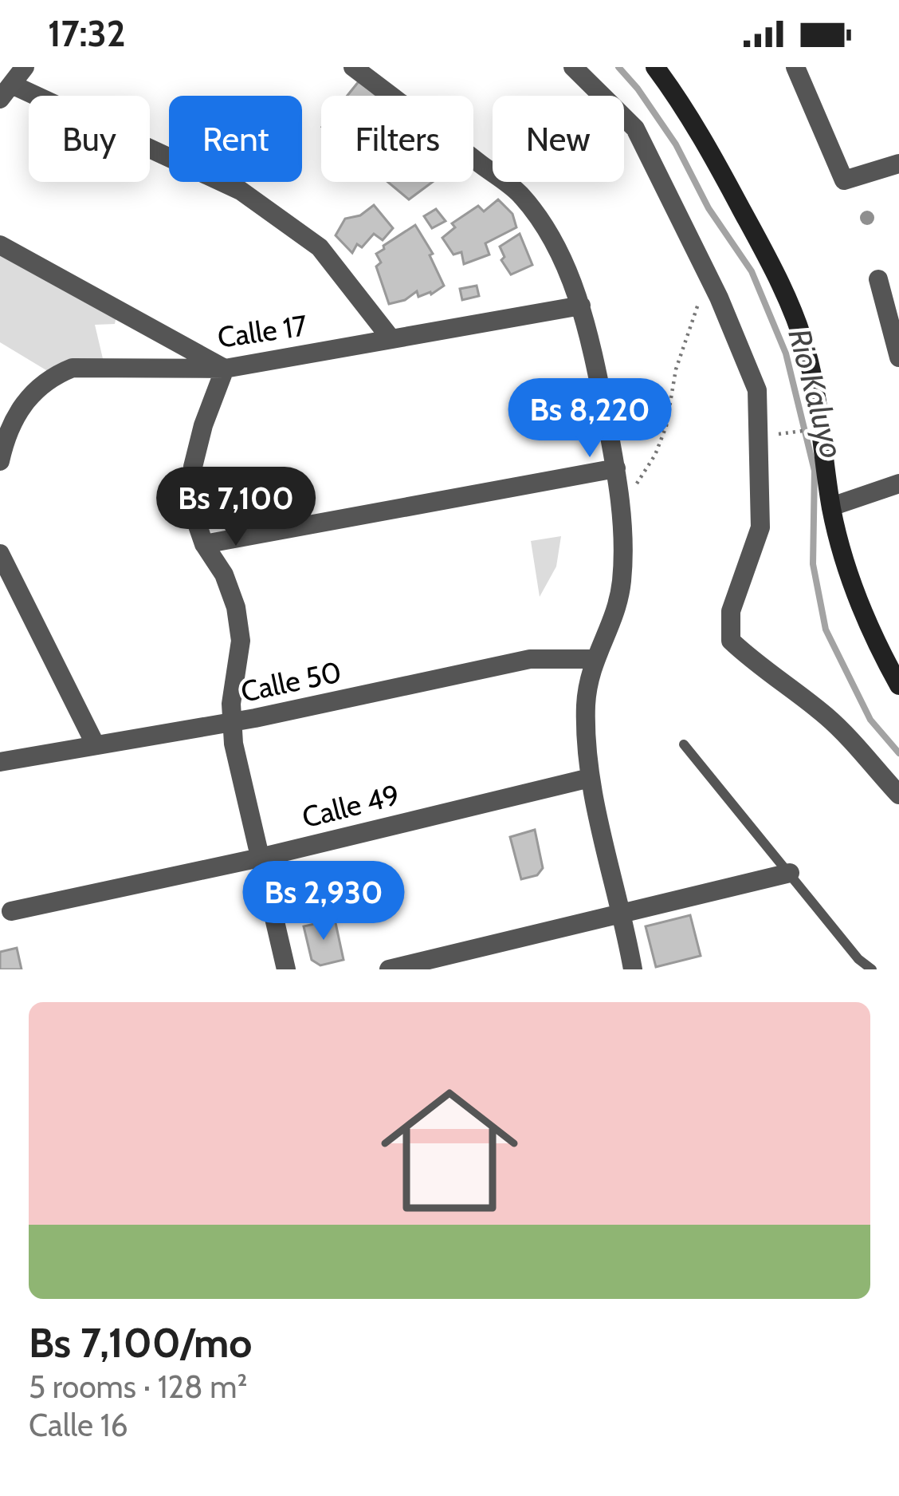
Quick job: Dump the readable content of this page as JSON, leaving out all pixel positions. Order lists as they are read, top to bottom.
{
  "streets": {
    "street": ["Calle 17", "Calle 50", "Calle 49"]
  },
  "water": ["Rio Kaluyo"],
  "page": {
    "status": "17:32",
    "chip": [
      "Buy",
      "Rent",
      "Filters",
      "New"
    ],
    "price": ["Bs 8,220", "Bs 7,100", "Bs 2,930"],
    "list": [
      {
        "name": "Bs 7,100/mo",
        "note": "5 rooms · 128 m² · Calle 16"
      }
    ]
  }
}
